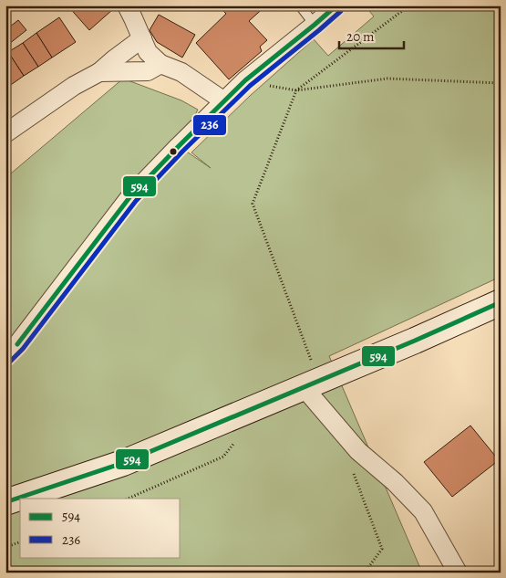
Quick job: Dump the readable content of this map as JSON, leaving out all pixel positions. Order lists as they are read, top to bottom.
{
  "lines": ["transit line 594", "transit line 236"],
  "legend": ["594", "236"],
  "scale_bar": "20 m"
}
